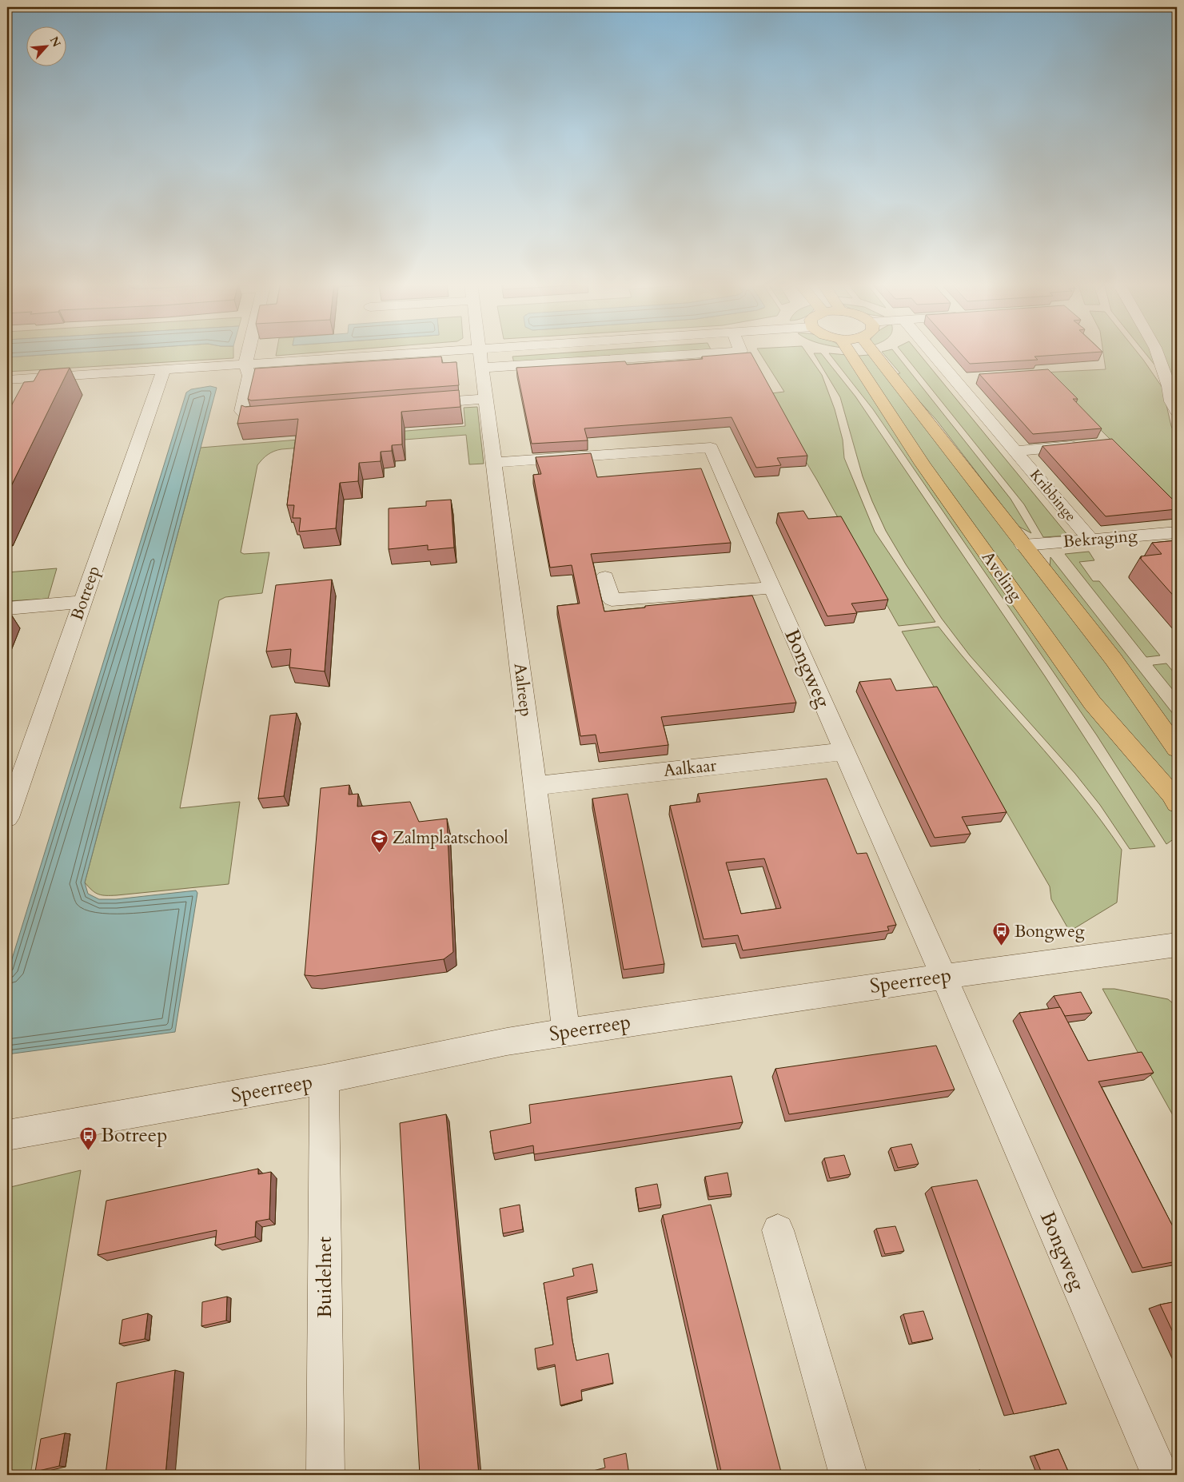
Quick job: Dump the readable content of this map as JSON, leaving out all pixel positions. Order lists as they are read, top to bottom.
{
  "streets": {
    "main road": ["Aveling"],
    "street": [
      "Kribbinge",
      "Bekraging",
      "Botreep",
      "Bongweg",
      "Aalreep",
      "Aalkaar",
      "Speerreep",
      "Buidelnet"
    ]
  },
  "crossings": [
    ["Kribbinge", "Bekraging"],
    ["Bekraging", "Aveling"],
    ["Bongweg", "Aalreep"],
    ["Bongweg", "Aalkaar"],
    ["Bongweg", "Speerreep"],
    ["Aalreep", "Aalkaar"],
    ["Aalreep", "Speerreep"],
    ["Speerreep", "Buidelnet"]
  ],
  "places": {
    "school or university": ["Zalmplaatschool"],
    "bus stop": ["Bongweg", "Botreep"]
  },
  "north": "top right"
}
